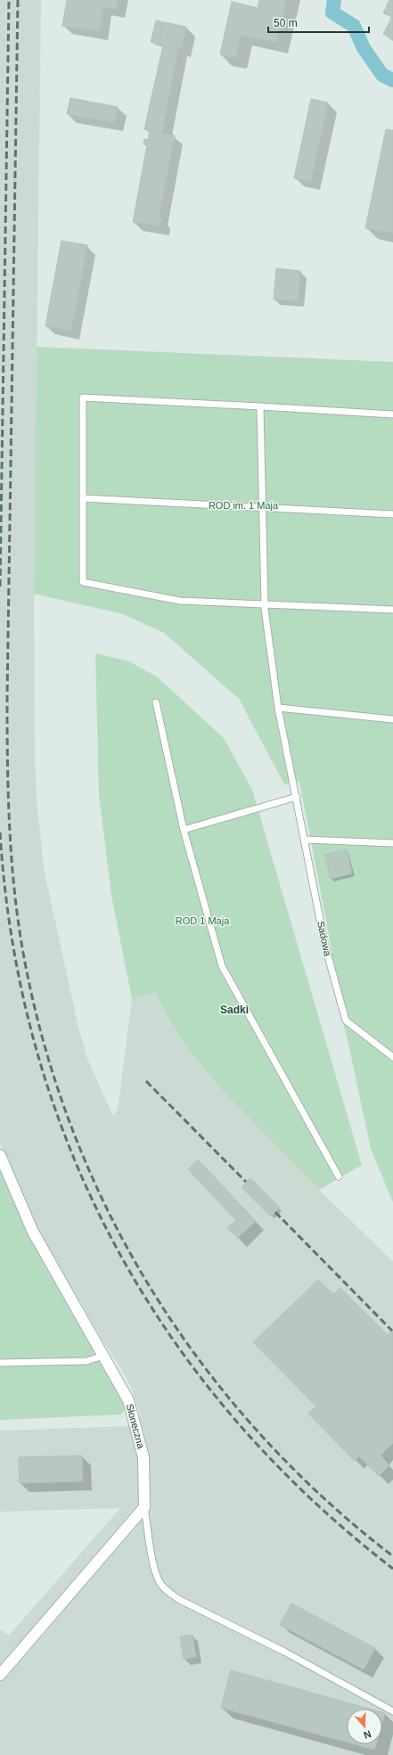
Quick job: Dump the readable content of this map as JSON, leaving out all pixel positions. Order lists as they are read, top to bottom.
{
  "streets": {
    "street": ["Słoneczna"],
    "lane": ["Sadowa"]
  },
  "districts": ["Sadki"],
  "parks": ["ROD im. 1 Maja", "ROD 1 Maja"],
  "scale_bar": "50 m",
  "north": "bottom"
}
